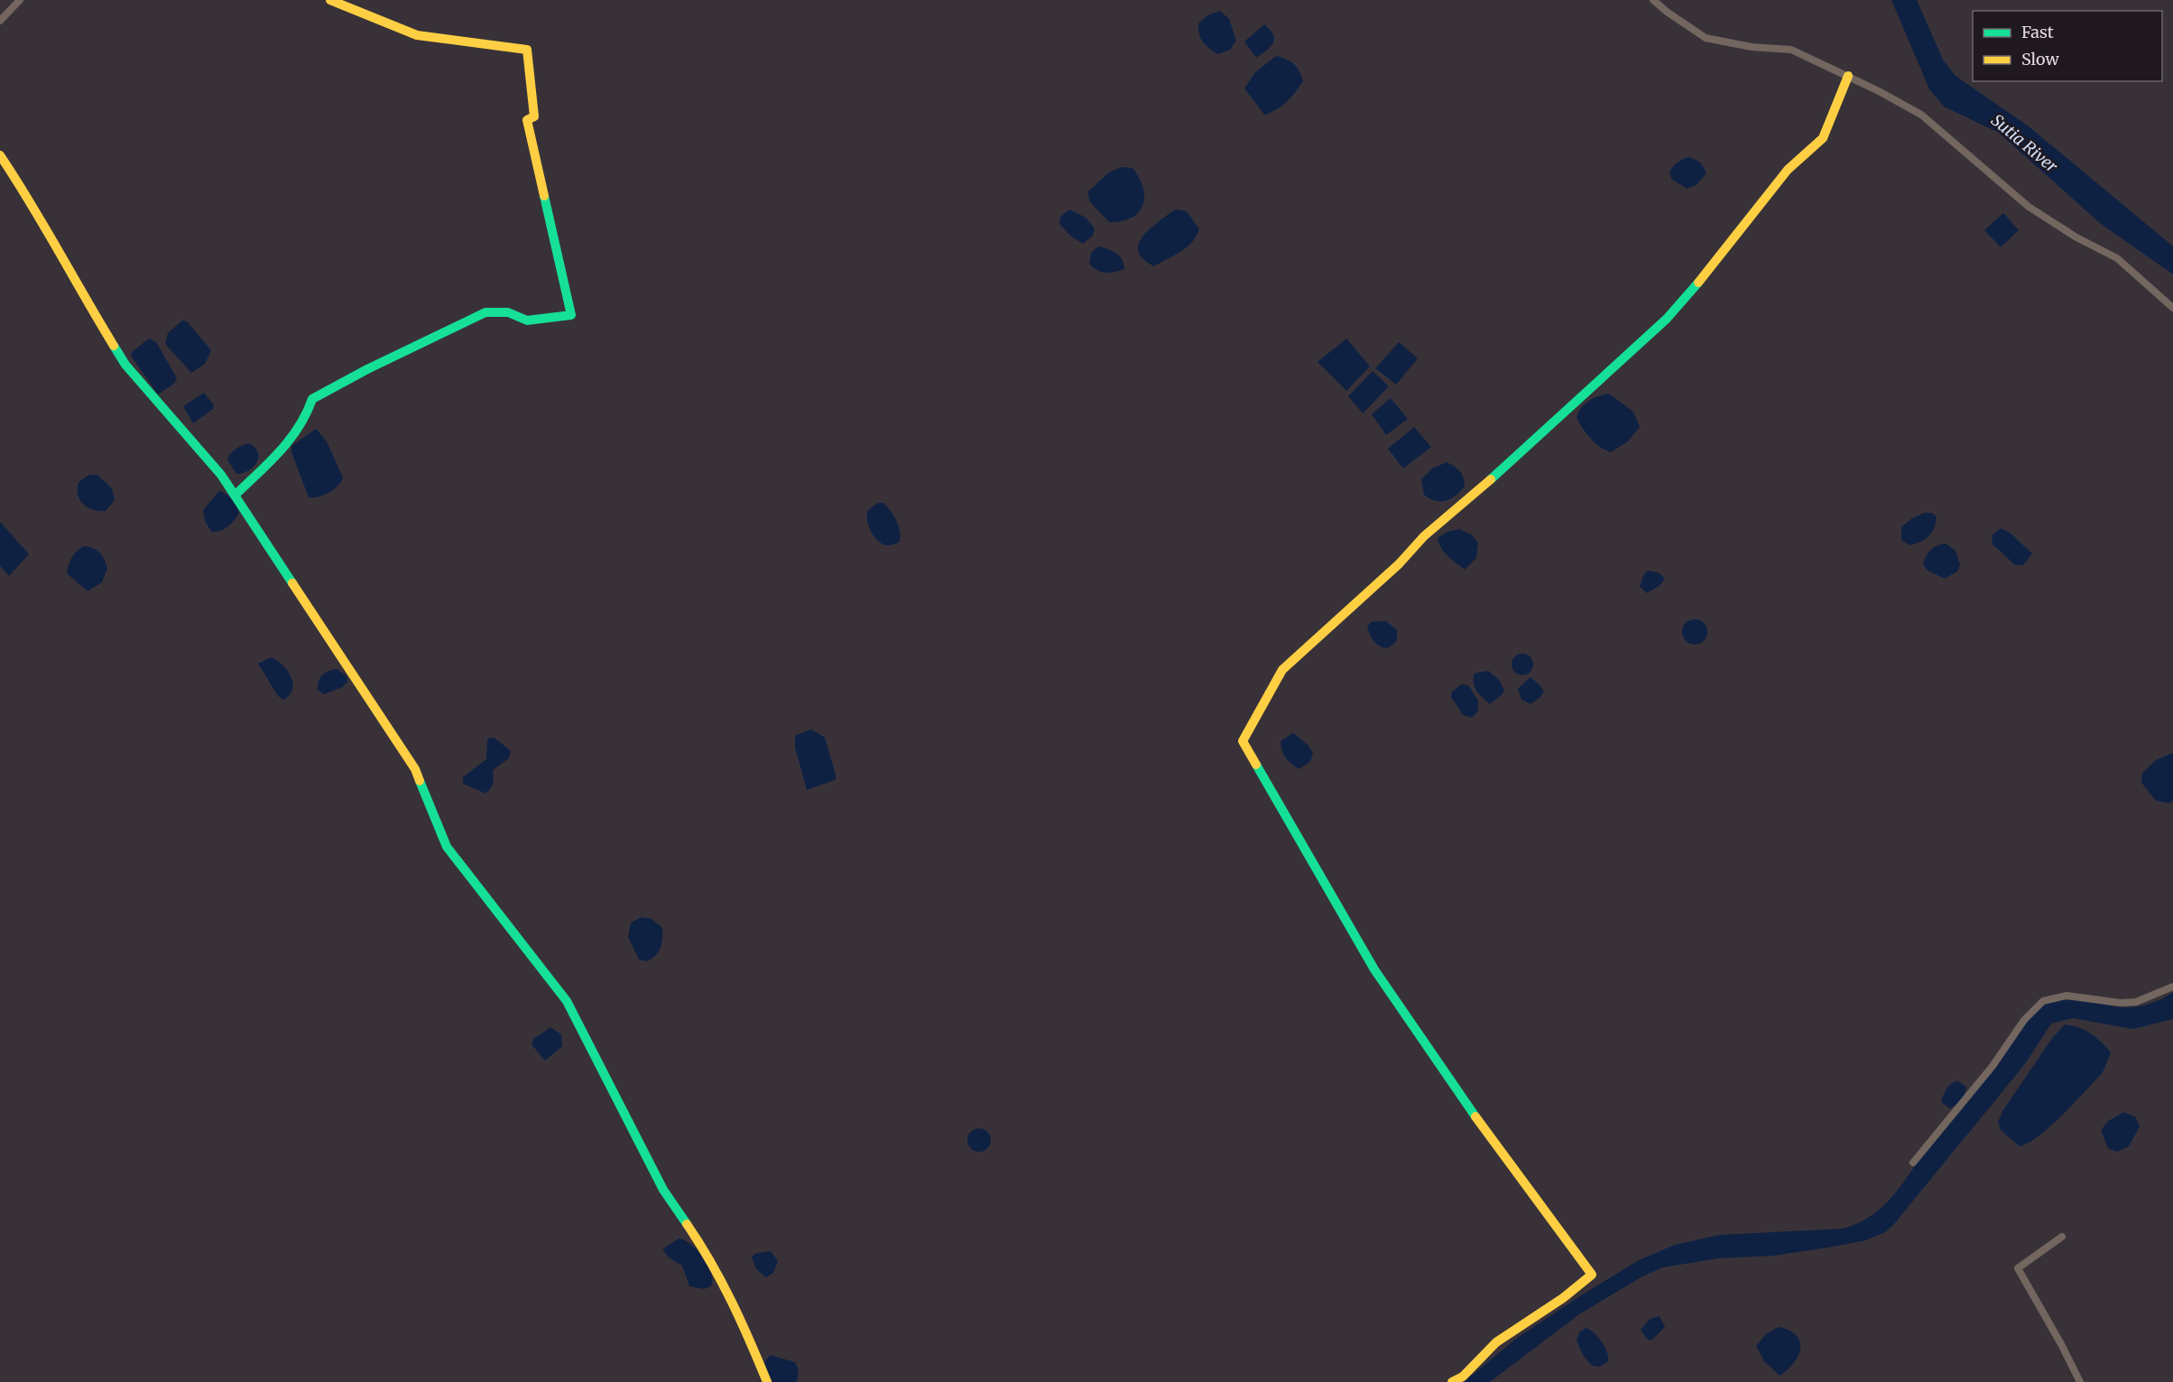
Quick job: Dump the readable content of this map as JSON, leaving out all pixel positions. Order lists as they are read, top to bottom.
{
  "water": ["Sutia River"],
  "legend": ["Fast", "Slow"]
}
